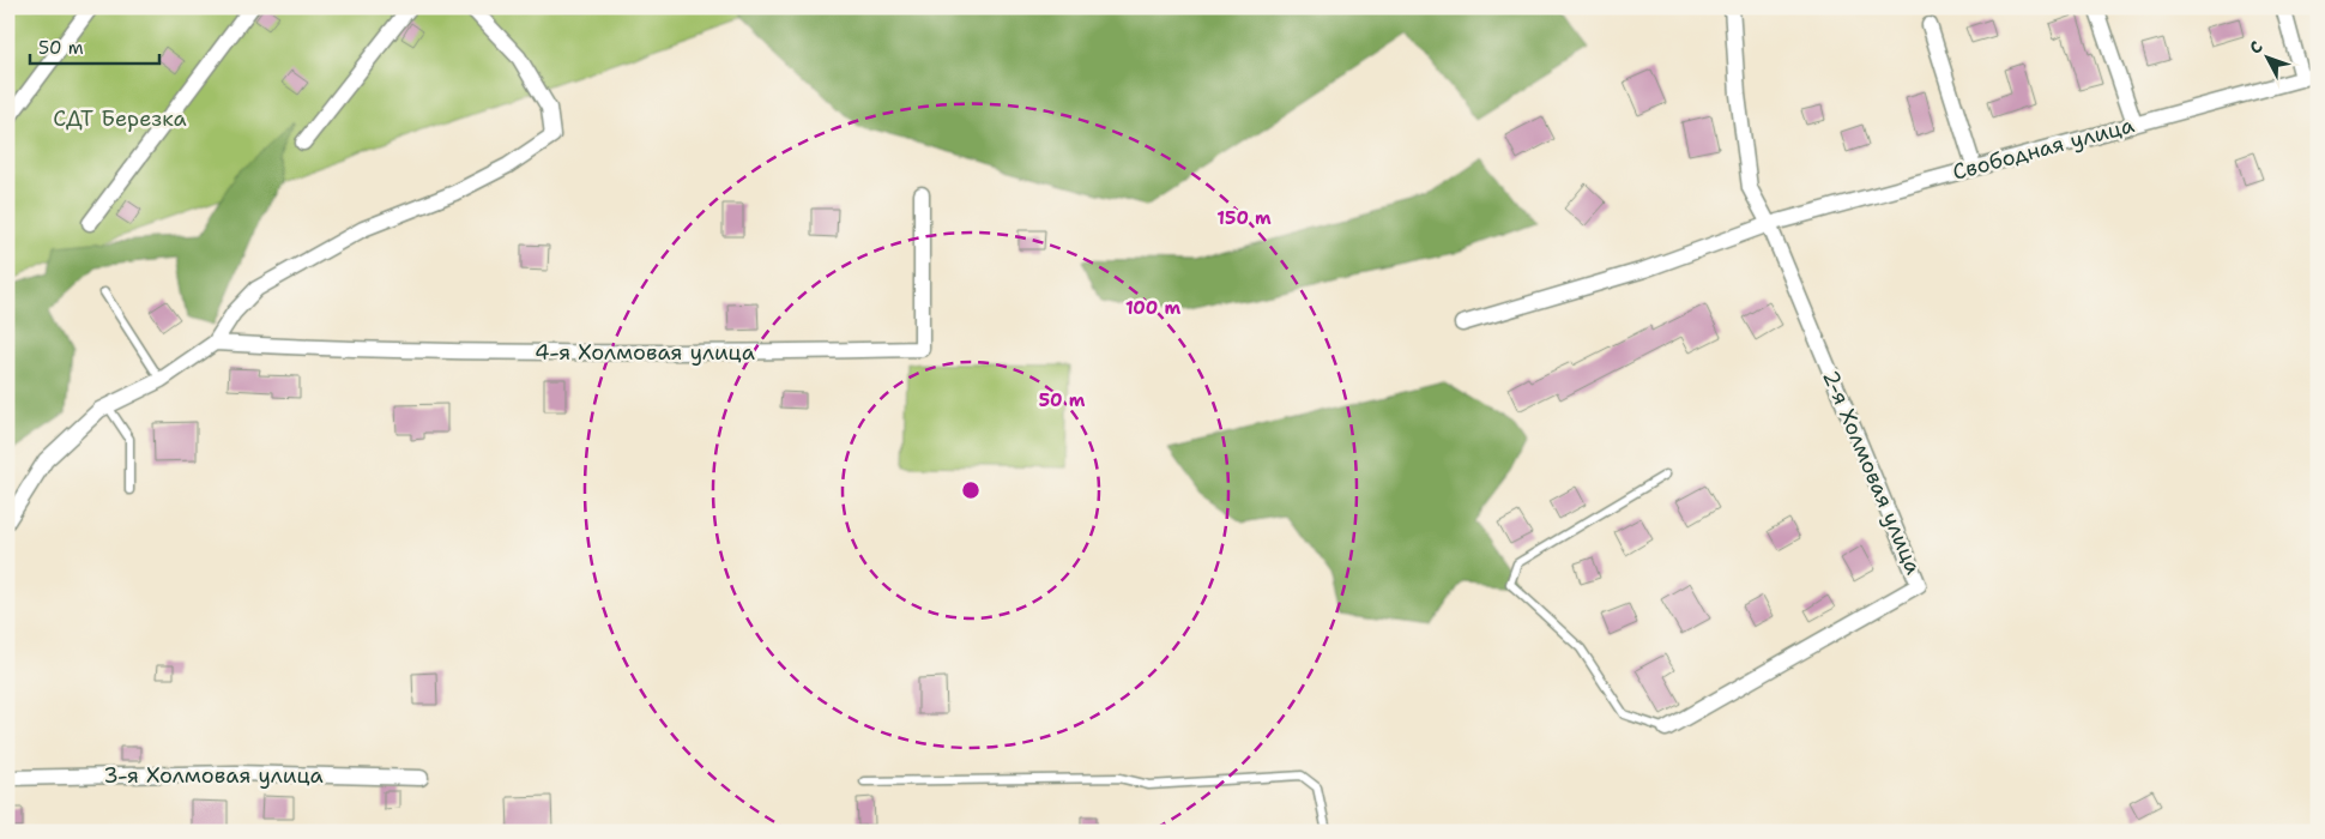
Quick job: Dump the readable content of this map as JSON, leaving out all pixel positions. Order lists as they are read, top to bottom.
{
  "streets": {
    "street": [
      "Свободная улица",
      "4-я Холмовая улица",
      "2-я Холмовая улица",
      "3-я Холмовая улица"
    ]
  },
  "crossings": [
    ["Свободная улица", "2-я Холмовая улица"]
  ],
  "parks": ["СДТ Березка"],
  "scale_bar": "50 m",
  "north": "top left",
  "rings": ["150 m", "100 m", "50 m"]
}
